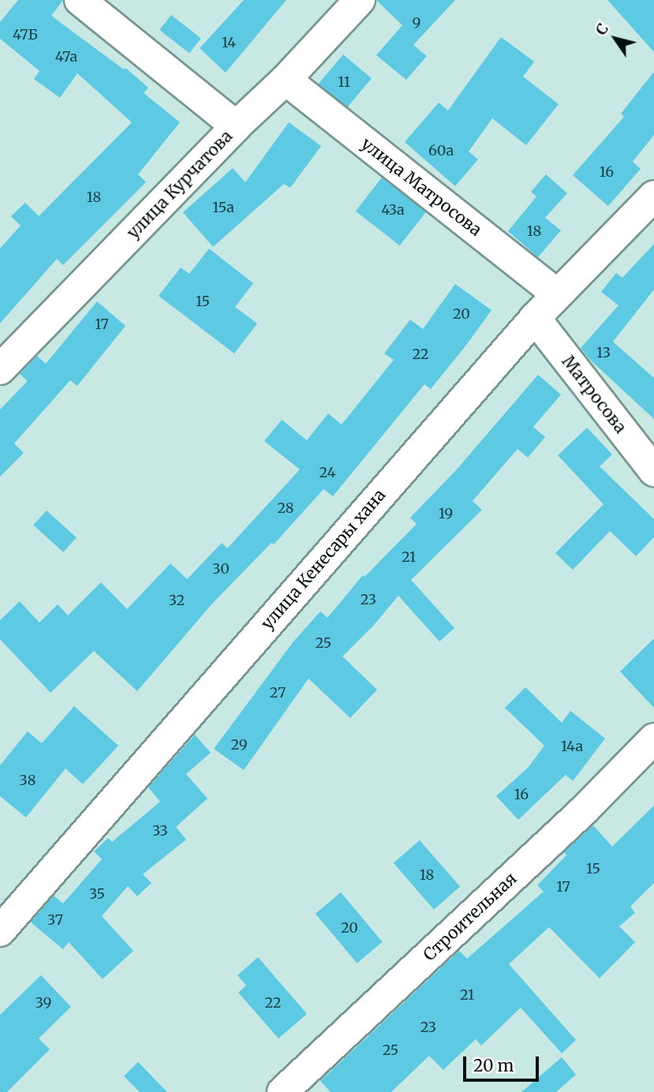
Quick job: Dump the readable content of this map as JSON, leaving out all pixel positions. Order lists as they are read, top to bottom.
{
  "streets": {
    "street": [
      "улица Курчатова",
      "улица Матросова",
      "Матросова",
      "улица Кенесары хана",
      "Строительная"
    ]
  },
  "crossings": [
    ["улица Курчатова", "улица Матросова"],
    ["улица Матросова", "улица Кенесары хана"],
    ["Матросова", "улица Кенесары хана"]
  ],
  "house_numbers": [
    "9",
    "47Б",
    "14",
    "47а",
    "11",
    "60а",
    "16",
    "18",
    "15а",
    "43а",
    "18",
    "15",
    "20",
    "17",
    "13",
    "22",
    "24",
    "28",
    "19",
    "21",
    "30",
    "23",
    "32",
    "25",
    "27",
    "29",
    "14а",
    "38",
    "16",
    "33",
    "15",
    "18",
    "17",
    "35",
    "37",
    "20",
    "21",
    "39",
    "22",
    "23",
    "25"
  ],
  "scale_bar": "20 m",
  "north": "top left"
}
